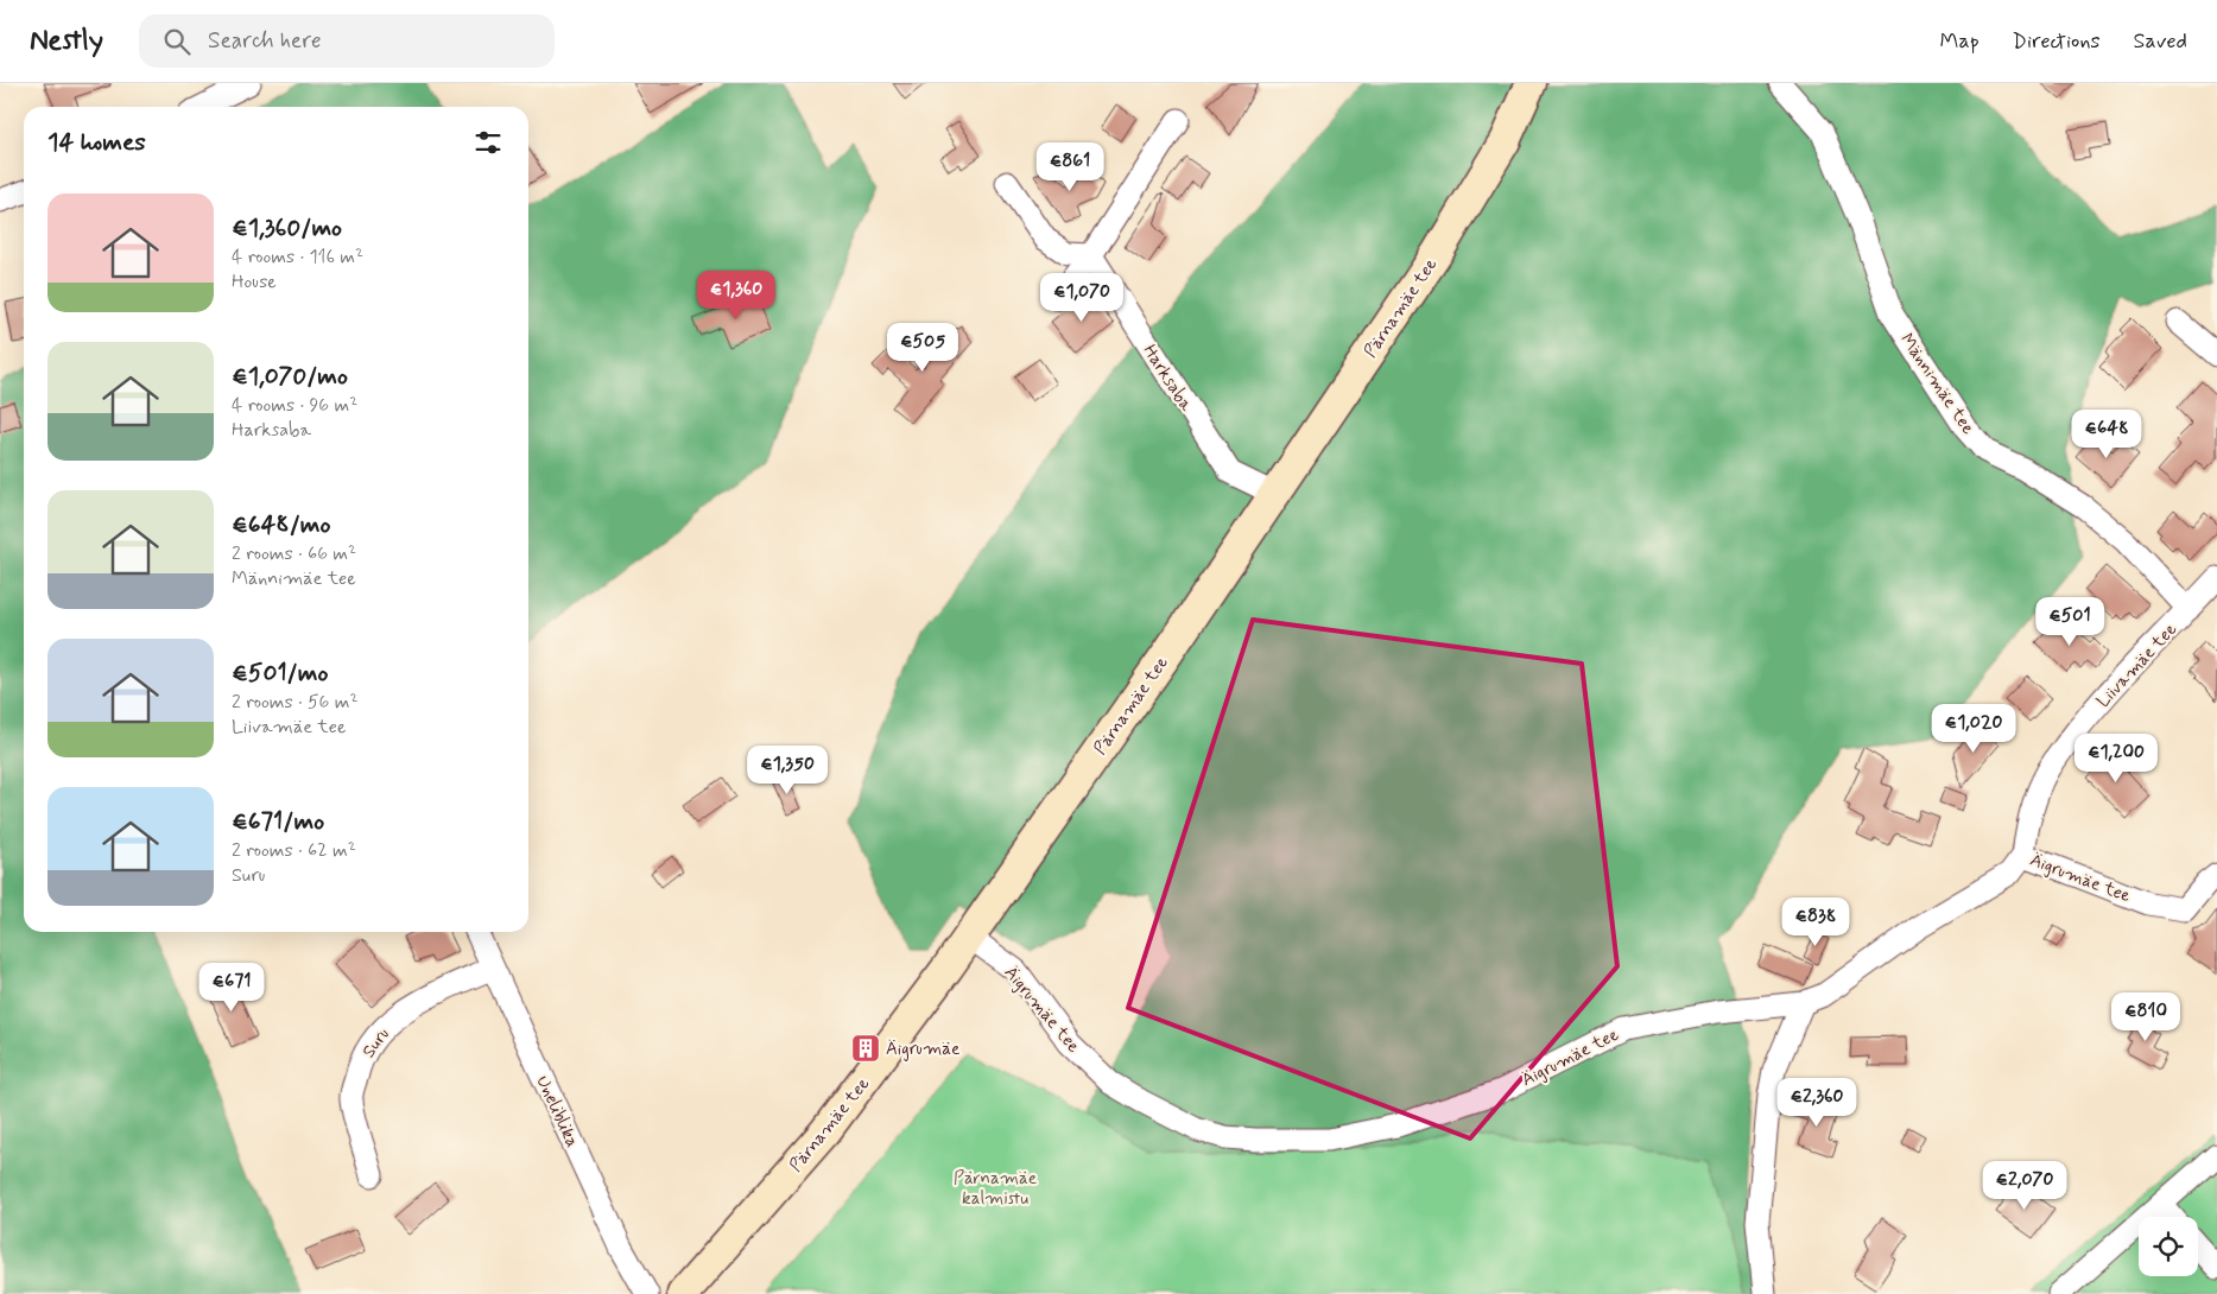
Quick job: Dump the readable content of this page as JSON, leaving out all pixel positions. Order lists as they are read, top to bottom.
{
  "streets": {
    "main road": ["Pärnamäe tee"],
    "street": [
      "Harksaba",
      "Männimäe tee",
      "Liivamäe tee",
      "Äigrumäe tee",
      "Suru",
      "Uneliblika"
    ]
  },
  "crossings": [
    ["Pärnamäe tee", "Harksaba"],
    ["Pärnamäe tee", "Äigrumäe tee"],
    ["Männimäe tee", "Liivamäe tee"],
    ["Liivamäe tee", "Äigrumäe tee"],
    ["Suru", "Uneliblika"]
  ],
  "parks": ["Pärnamäe kalmistu"],
  "places": {
    "building": ["Äigrumäe"]
  },
  "page": {
    "header": "Nestly",
    "search": "Search here",
    "nav": ["Map", "Directions", "Saved"],
    "heading": "14 homes",
    "price": [
      "€861",
      "€1,360",
      "€1,070",
      "€505",
      "€648",
      "€501",
      "€1,020",
      "€1,200",
      "€1,350",
      "€838",
      "€671",
      "€810",
      "€2,360",
      "€2,070"
    ],
    "list": [
      {
        "name": "€1,360/mo",
        "note": "4 rooms · 116 m² · House"
      },
      {
        "name": "€1,070/mo",
        "note": "4 rooms · 96 m² · Harksaba"
      },
      {
        "name": "€648/mo",
        "note": "2 rooms · 66 m² · Männimäe tee"
      },
      {
        "name": "€501/mo",
        "note": "2 rooms · 56 m² · Liivamäe tee"
      },
      {
        "name": "€671/mo",
        "note": "2 rooms · 62 m² · Suru"
      }
    ]
  }
}
